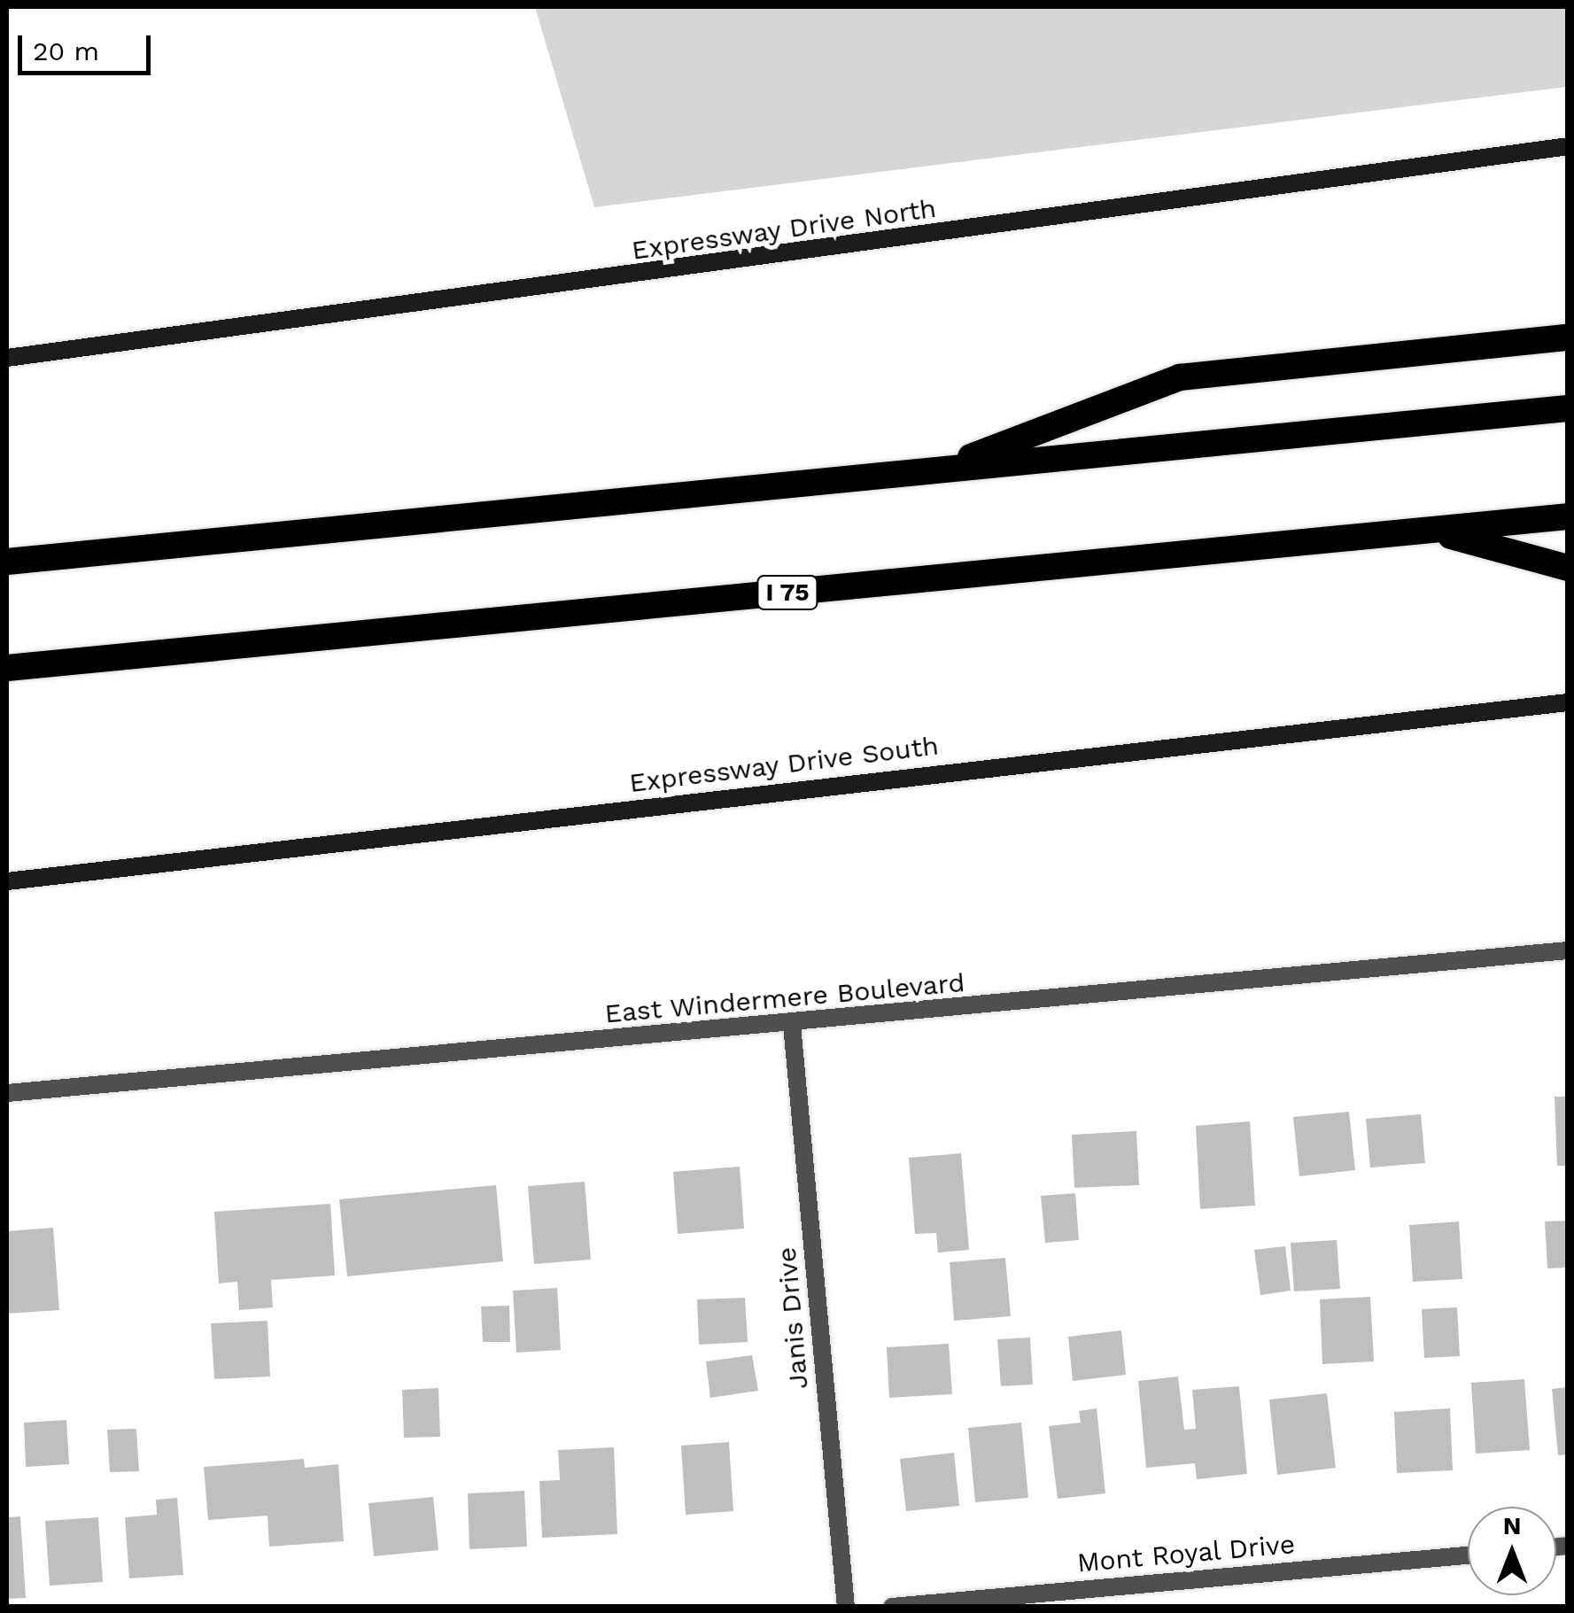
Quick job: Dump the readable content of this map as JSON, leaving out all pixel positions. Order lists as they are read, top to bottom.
{
  "streets": {
    "highway": ["I 75"],
    "street": [
      "Expressway Drive North",
      "Expressway Drive South",
      "East Windermere Boulevard",
      "Janis Drive",
      "Mont Royal Drive"
    ]
  },
  "crossings": [
    ["East Windermere Boulevard", "Janis Drive"]
  ],
  "scale_bar": "20 m",
  "north": "top"
}
